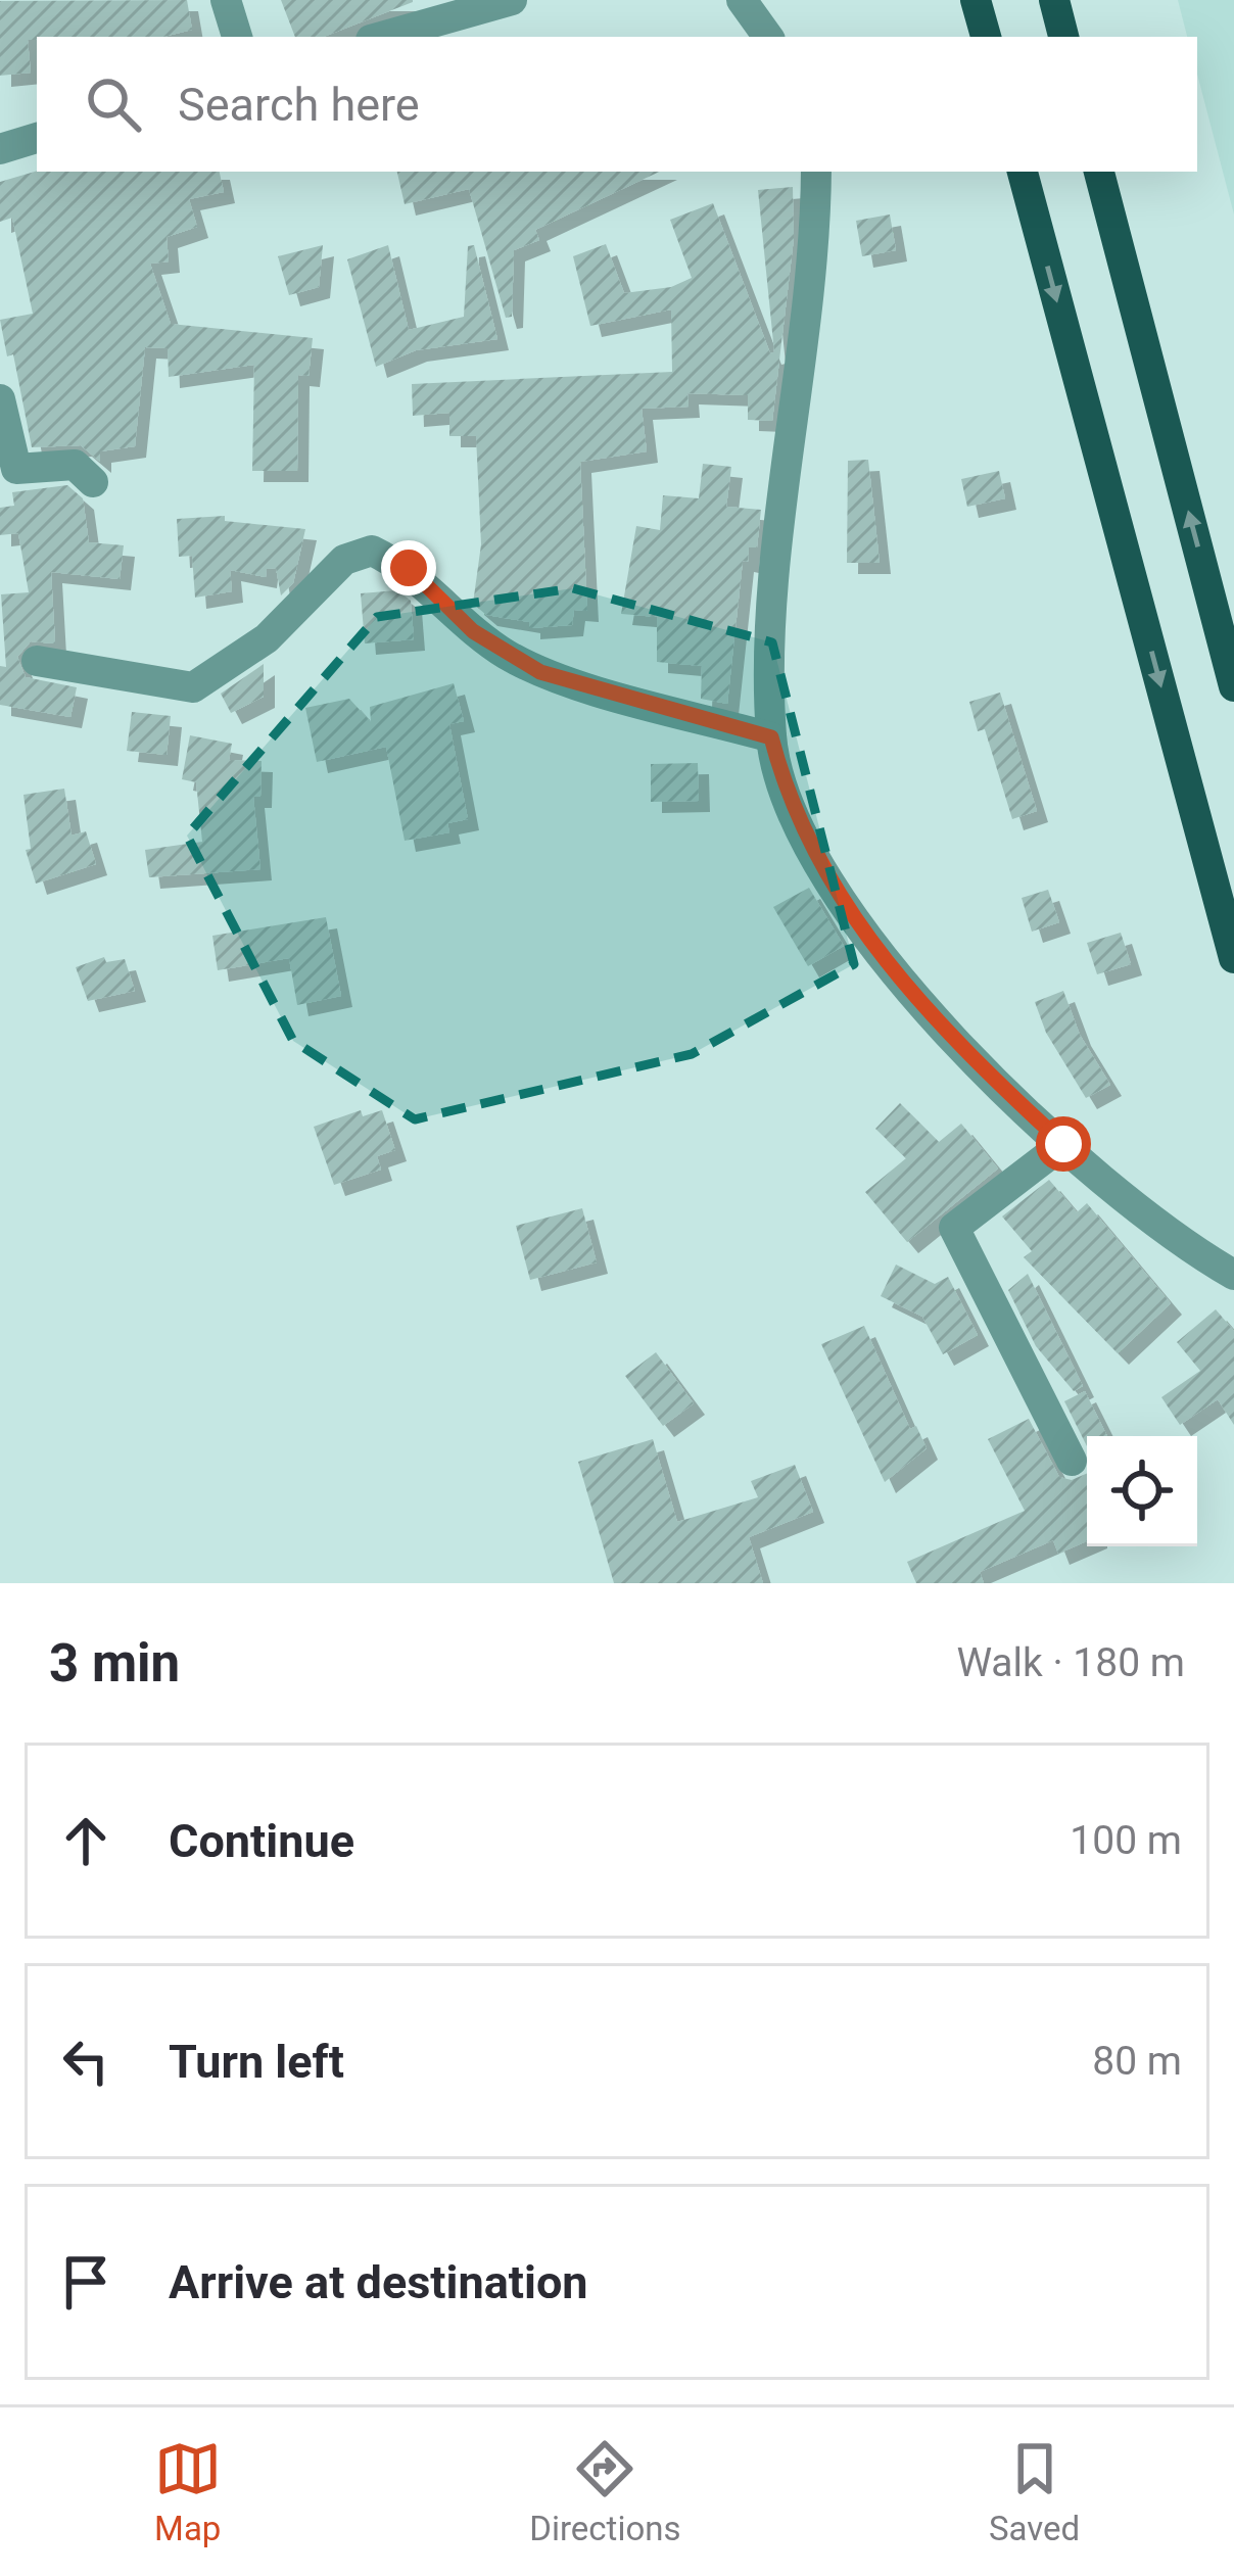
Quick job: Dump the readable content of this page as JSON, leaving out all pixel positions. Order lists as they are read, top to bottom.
{
  "page": {
    "search": "Search here",
    "heading": ["3 min", "Walk · 180 m"],
    "list": [
      ["Continue", "100 m"],
      ["Turn left", "80 m"],
      "Arrive at destination"
    ],
    "nav": ["Map", "Directions", "Saved"]
  }
}
